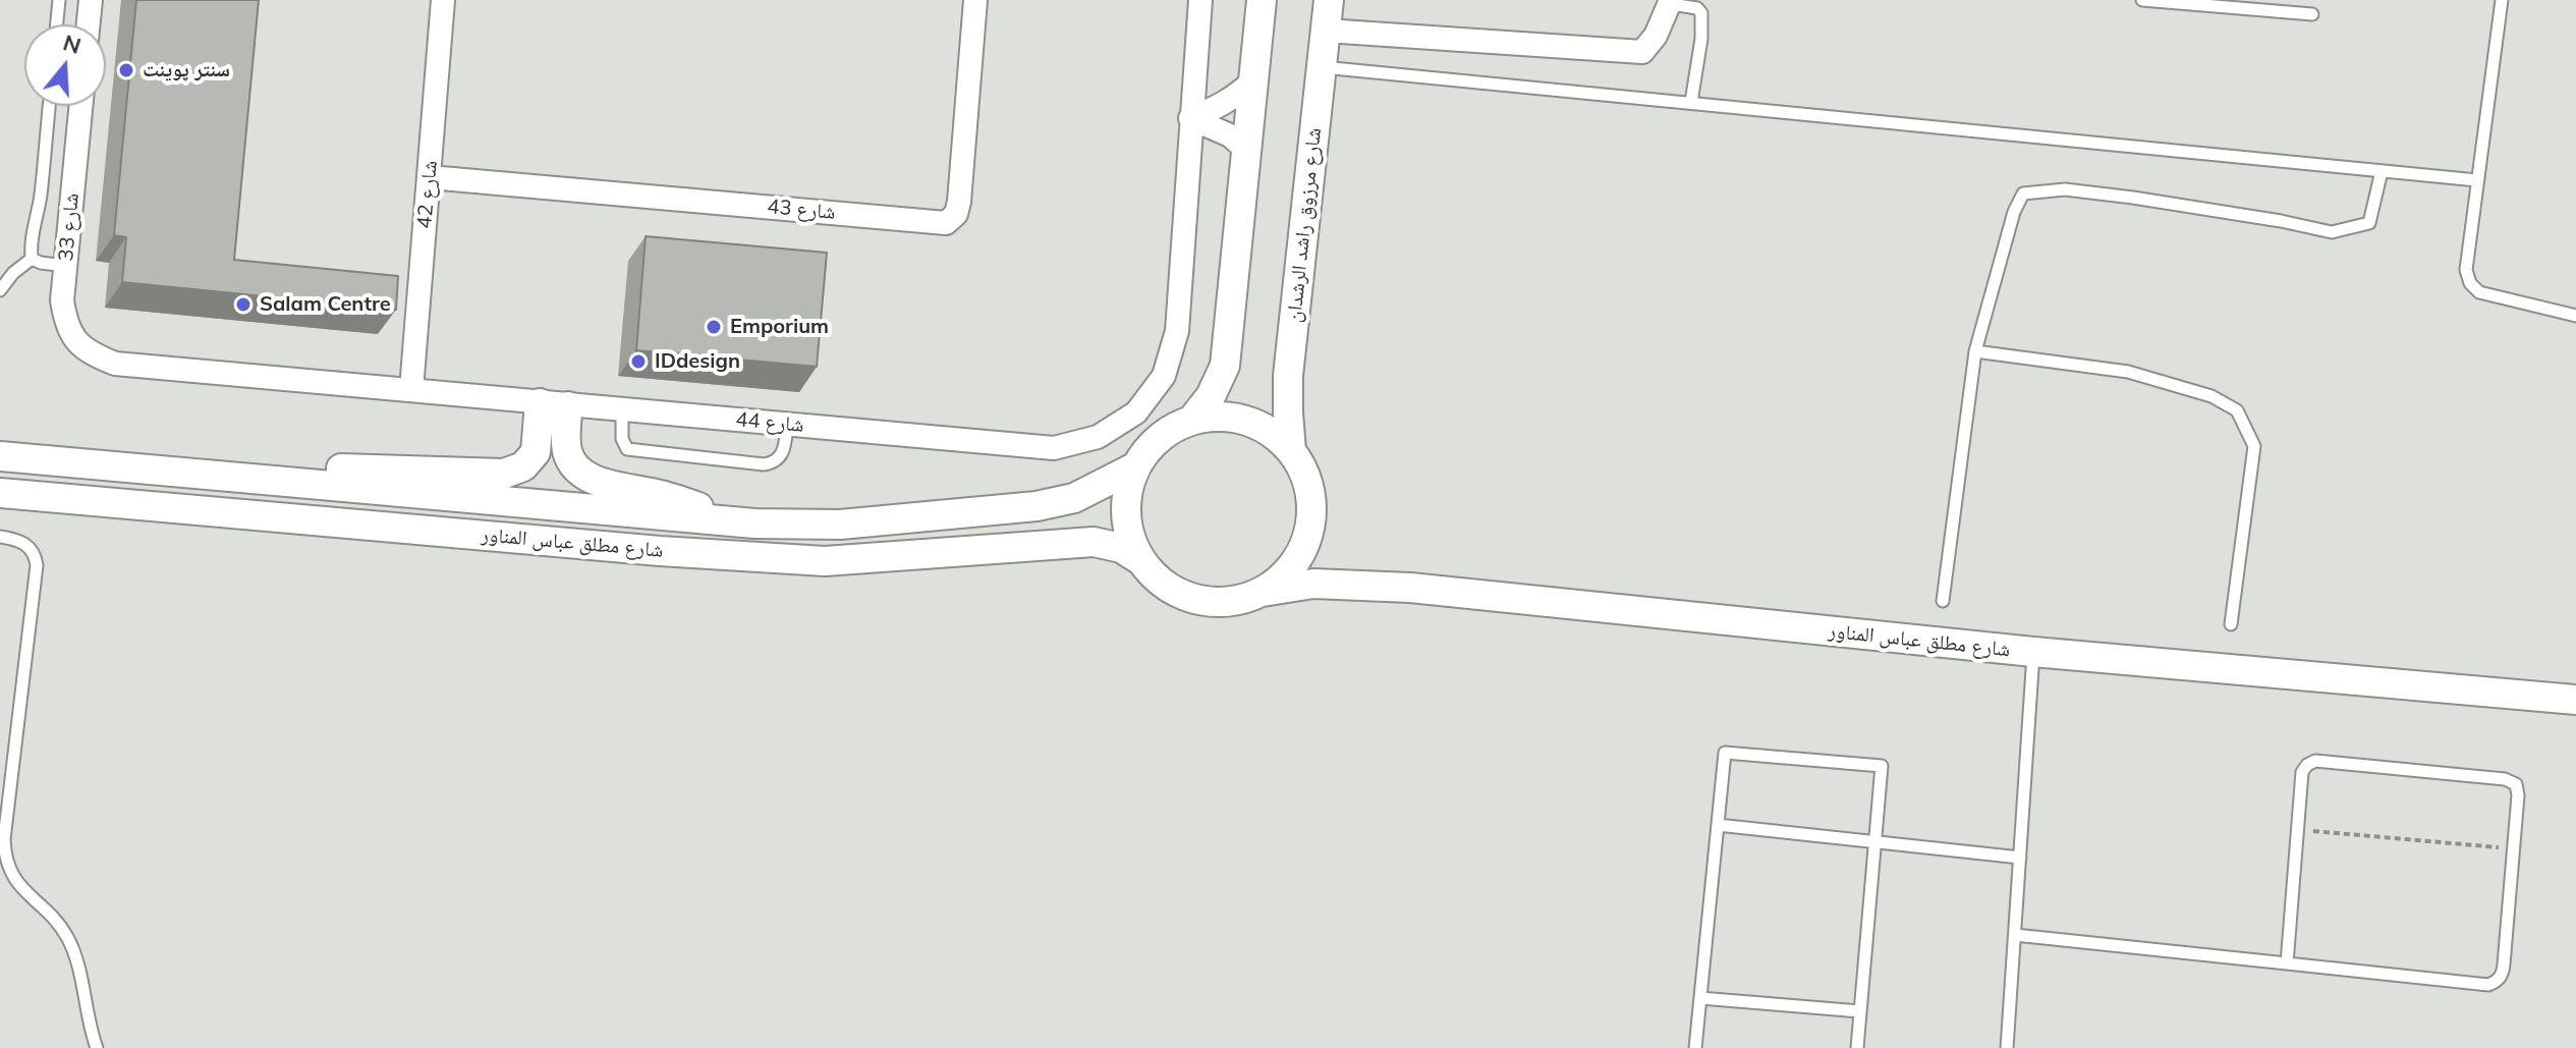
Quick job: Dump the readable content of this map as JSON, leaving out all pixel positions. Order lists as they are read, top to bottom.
{
  "streets": {
    "street": [
      "شارع 42",
      "شارع 43",
      "شارع مرزوق راشد الرشدان",
      "شارع 33",
      "شارع 44",
      "شارع مطلق عباس المناور"
    ]
  },
  "crossings": [
    ["شارع 42", "شارع 43"],
    ["شارع 42", "شارع 44"],
    ["شارع مرزوق راشد الرشدان", "شارع مطلق عباس المناور"],
    ["شارع 33", "شارع 44"]
  ],
  "places": [
    "سنتر پوينت",
    "Salam Centre",
    "Emporium",
    "IDdesign"
  ],
  "north": "top"
}
